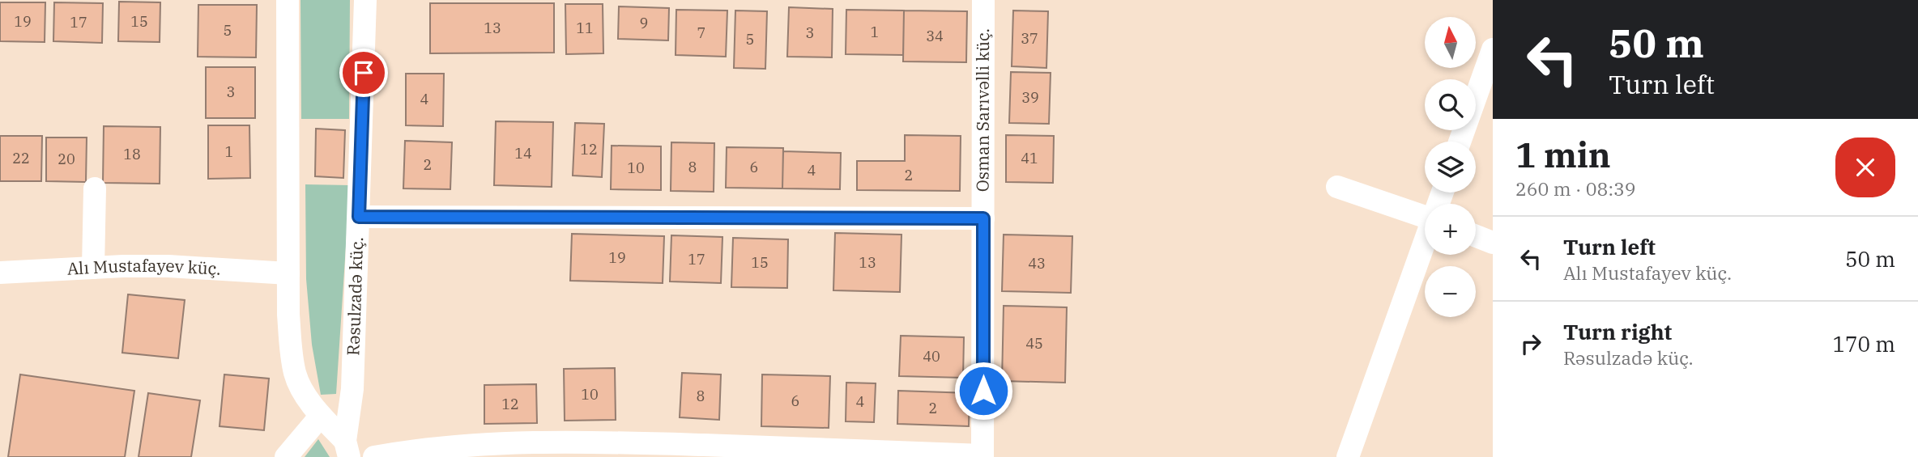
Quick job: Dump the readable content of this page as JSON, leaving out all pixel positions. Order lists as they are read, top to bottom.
{
  "streets": {
    "street": ["Osman Sarıvəlli küç.", "Alı Mustafayev küç.", "Rəsulzadə küç."]
  },
  "house_numbers": [
    "19",
    "15",
    "17",
    "9",
    "13",
    "11",
    "5",
    "1",
    "7",
    "3",
    "34",
    "37",
    "5",
    "3",
    "39",
    "4",
    "12",
    "1",
    "14",
    "18",
    "22",
    "41",
    "20",
    "2",
    "8",
    "6",
    "10",
    "4",
    "2",
    "19",
    "17",
    "15",
    "13",
    "43",
    "45",
    "40",
    "10",
    "8",
    "6",
    "4",
    "12",
    "2"
  ],
  "north": "top",
  "page": {
    "turn": ["50 m", "Turn left"],
    "map_buttons": ["+", "−"],
    "heading": ["1 min", "260 m · 08:39"],
    "list": [
      {
        "name": "Turn left",
        "note": "Alı Mustafayev küç.",
        "value": "50 m"
      },
      {
        "name": "Turn right",
        "note": "Rəsulzadə küç.",
        "value": "170 m"
      }
    ]
  }
}
